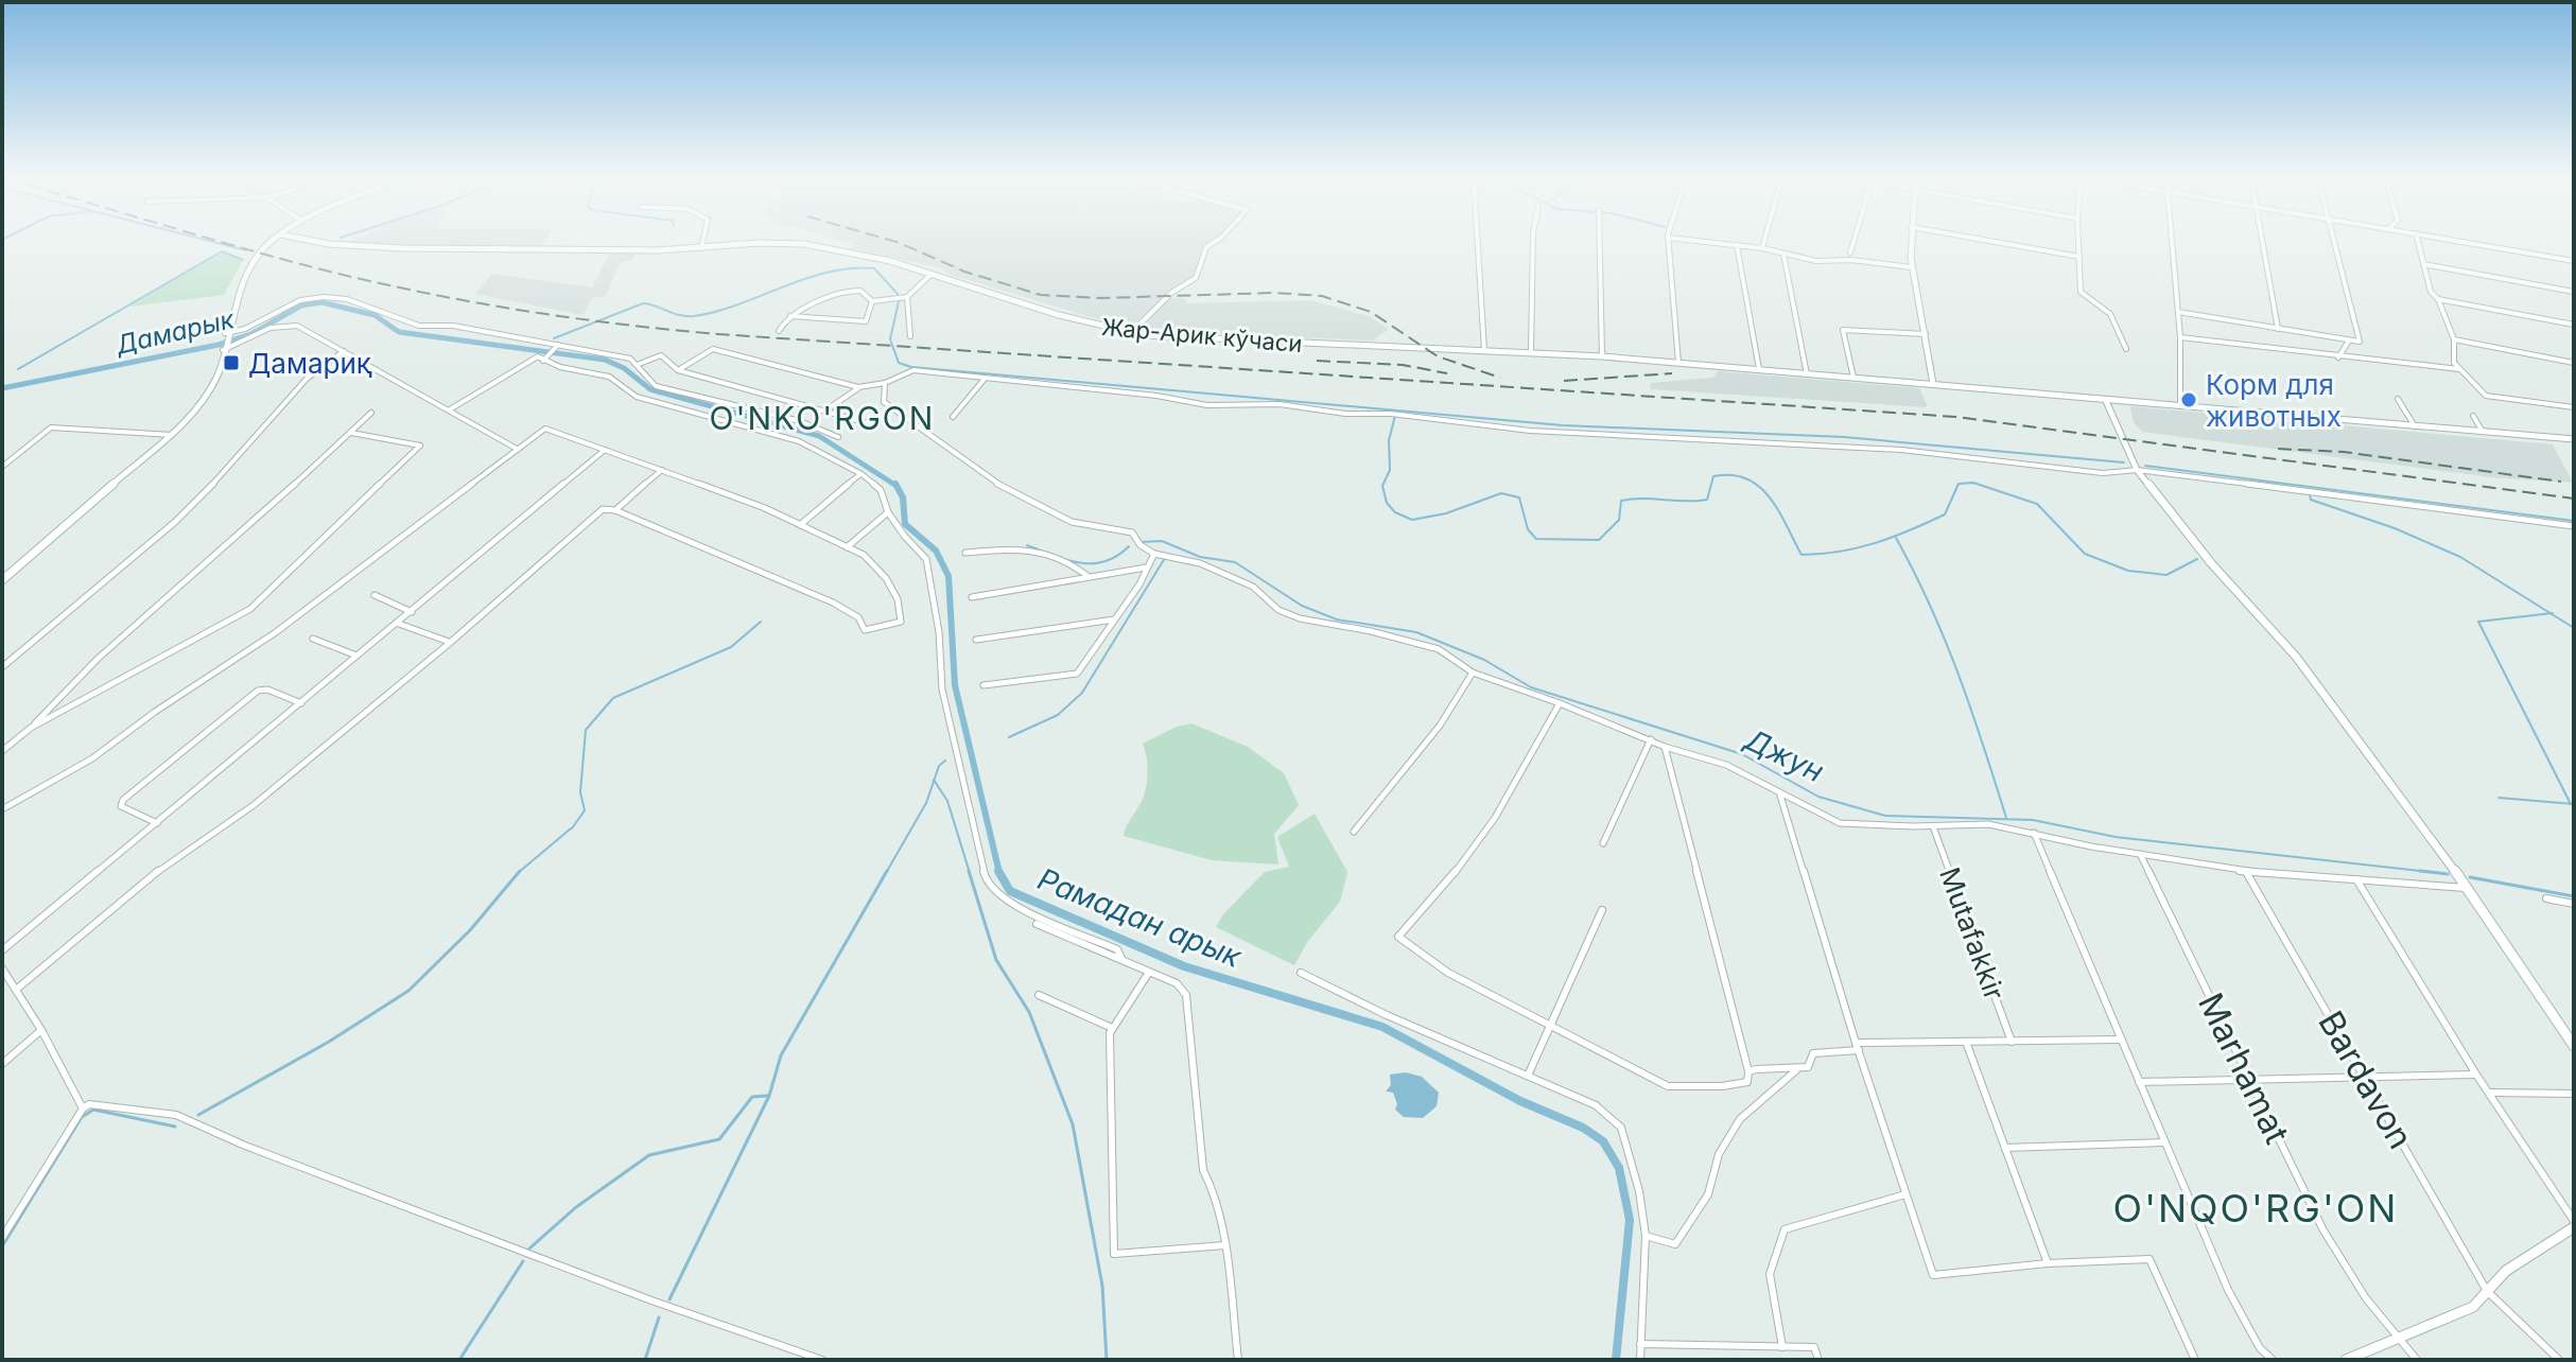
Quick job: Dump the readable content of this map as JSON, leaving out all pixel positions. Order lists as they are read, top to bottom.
{
  "streets": {
    "main road": ["Жар-Арик кўчаси"],
    "street": ["Mutafakkir", "Marhamat", "Bardavon"]
  },
  "districts": ["O'NKO'RGON", "O'NQO'RG'ON"],
  "water": ["Дамарык", "Джун", "Рамадан арык"],
  "places": {
    "transit": ["Дамариқ"],
    "other": ["Корм для животных"]
  }
}
